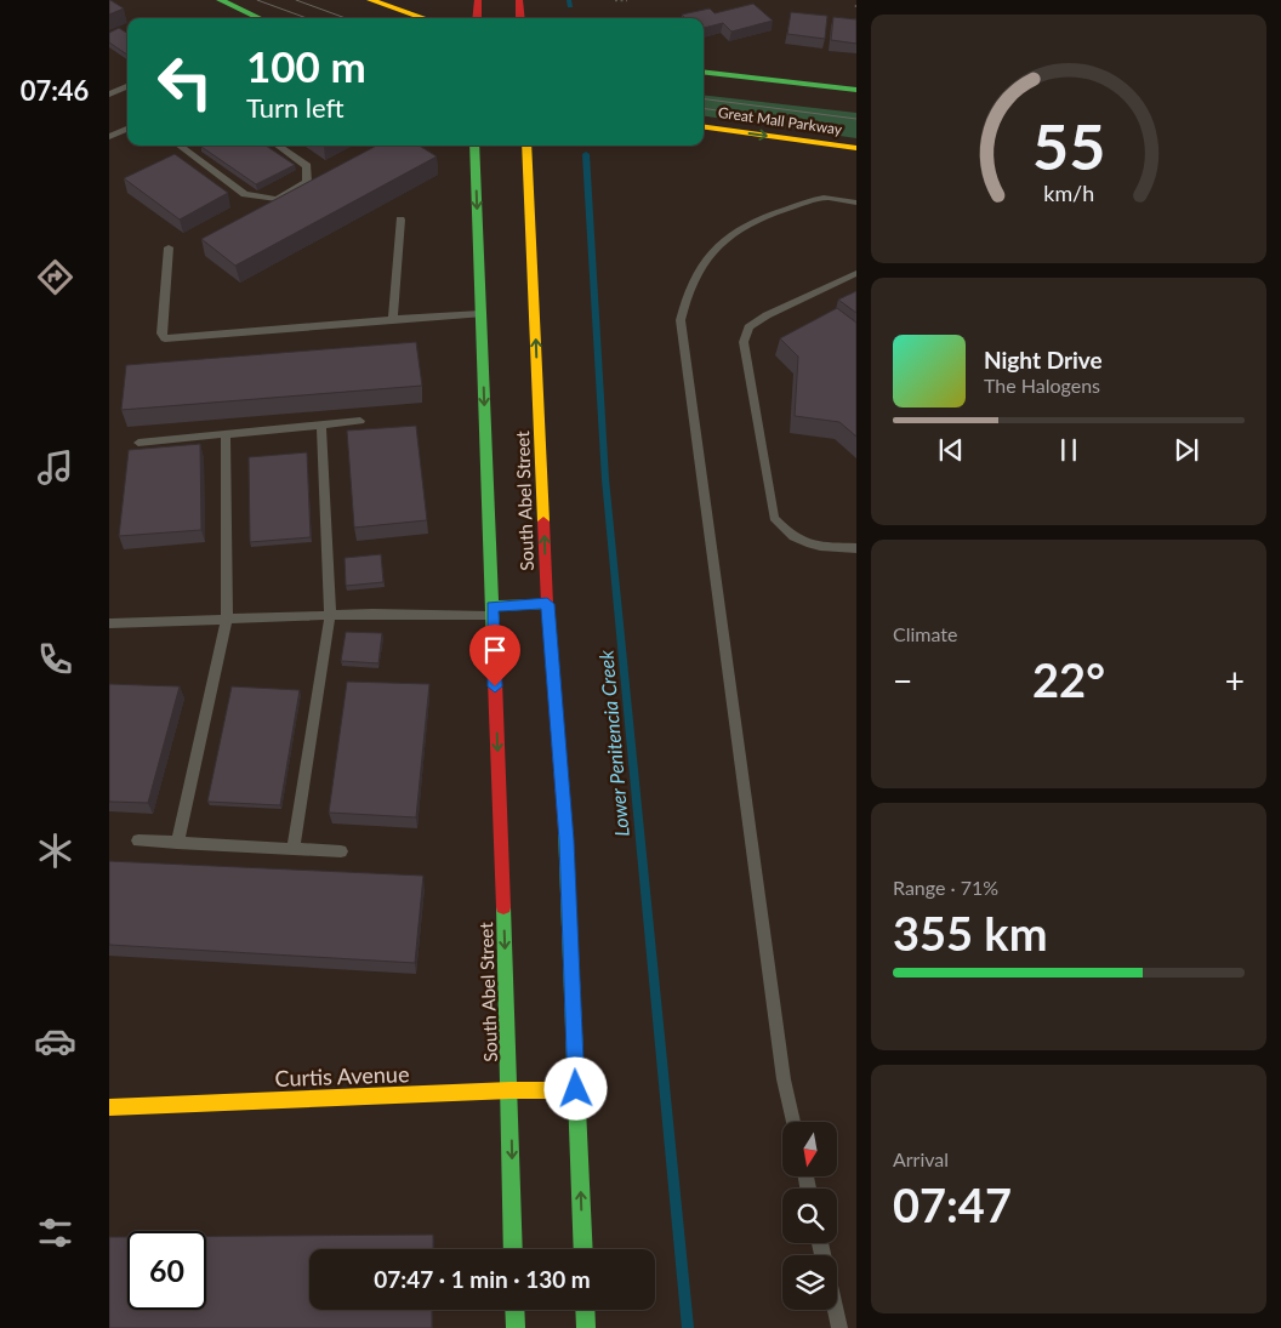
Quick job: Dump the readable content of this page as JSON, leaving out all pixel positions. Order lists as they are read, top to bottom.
{
  "streets": {
    "main road": ["Great Mall Parkway", "South Abel Street", "Curtis Avenue"]
  },
  "crossings": [
    ["South Abel Street", "Curtis Avenue"]
  ],
  "water": ["Lower Penitencia Creek"],
  "north": "bottom",
  "page": {
    "tabs": "07:46",
    "turn": ["100 m", "Turn left"],
    "song": ["Night Drive", "The Halogens"],
    "tile": [
      "Climate",
      ["Range · 71%", "355 km"],
      ["Arrival", "07:47"]
    ],
    "heat": ["−", "22°", "+"],
    "limit": "60",
    "trip": "07:47 · 1 min · 130 m",
    "gauge": ["55", "km/h"]
  }
}
